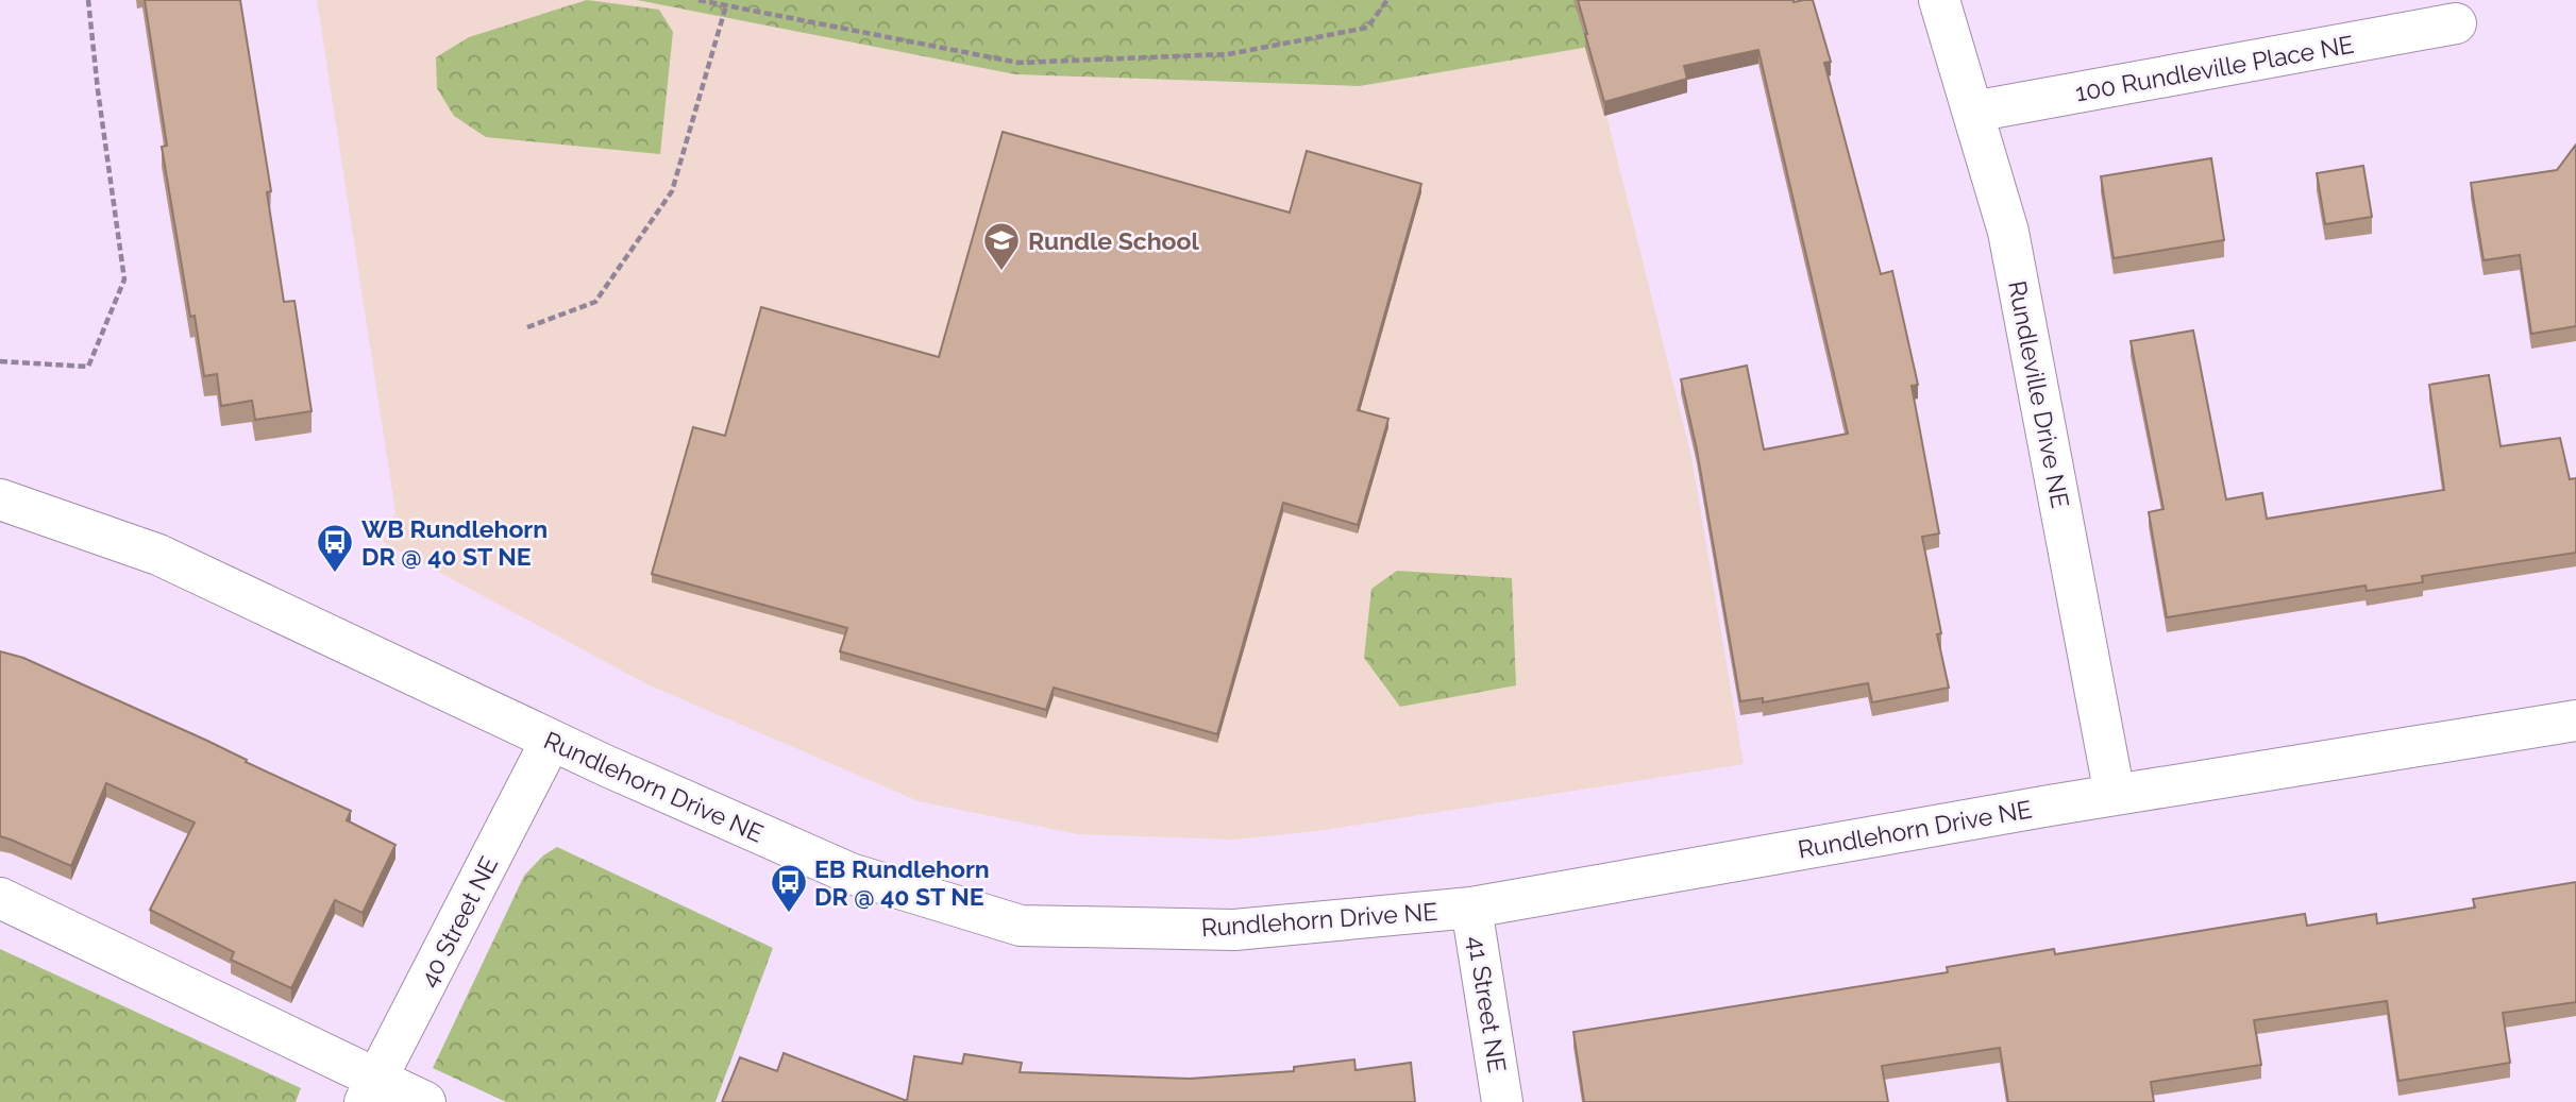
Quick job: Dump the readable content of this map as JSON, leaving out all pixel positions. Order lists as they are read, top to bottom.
{
  "streets": {
    "street": [
      "100 Rundleville Place NE",
      "Rundleville Drive NE",
      "Rundlehorn Drive NE",
      "40 Street NE",
      "41 Street NE"
    ]
  },
  "crossings": [
    ["100 Rundleville Place NE", "Rundleville Drive NE"],
    ["Rundleville Drive NE", "Rundlehorn Drive NE"],
    ["Rundlehorn Drive NE", "40 Street NE"],
    ["Rundlehorn Drive NE", "41 Street NE"]
  ],
  "places": {
    "school or university": ["Rundle School"],
    "bus stop": ["WB Rundlehorn DR @ 40 ST NE", "EB Rundlehorn DR @ 40 ST NE"]
  }
}
